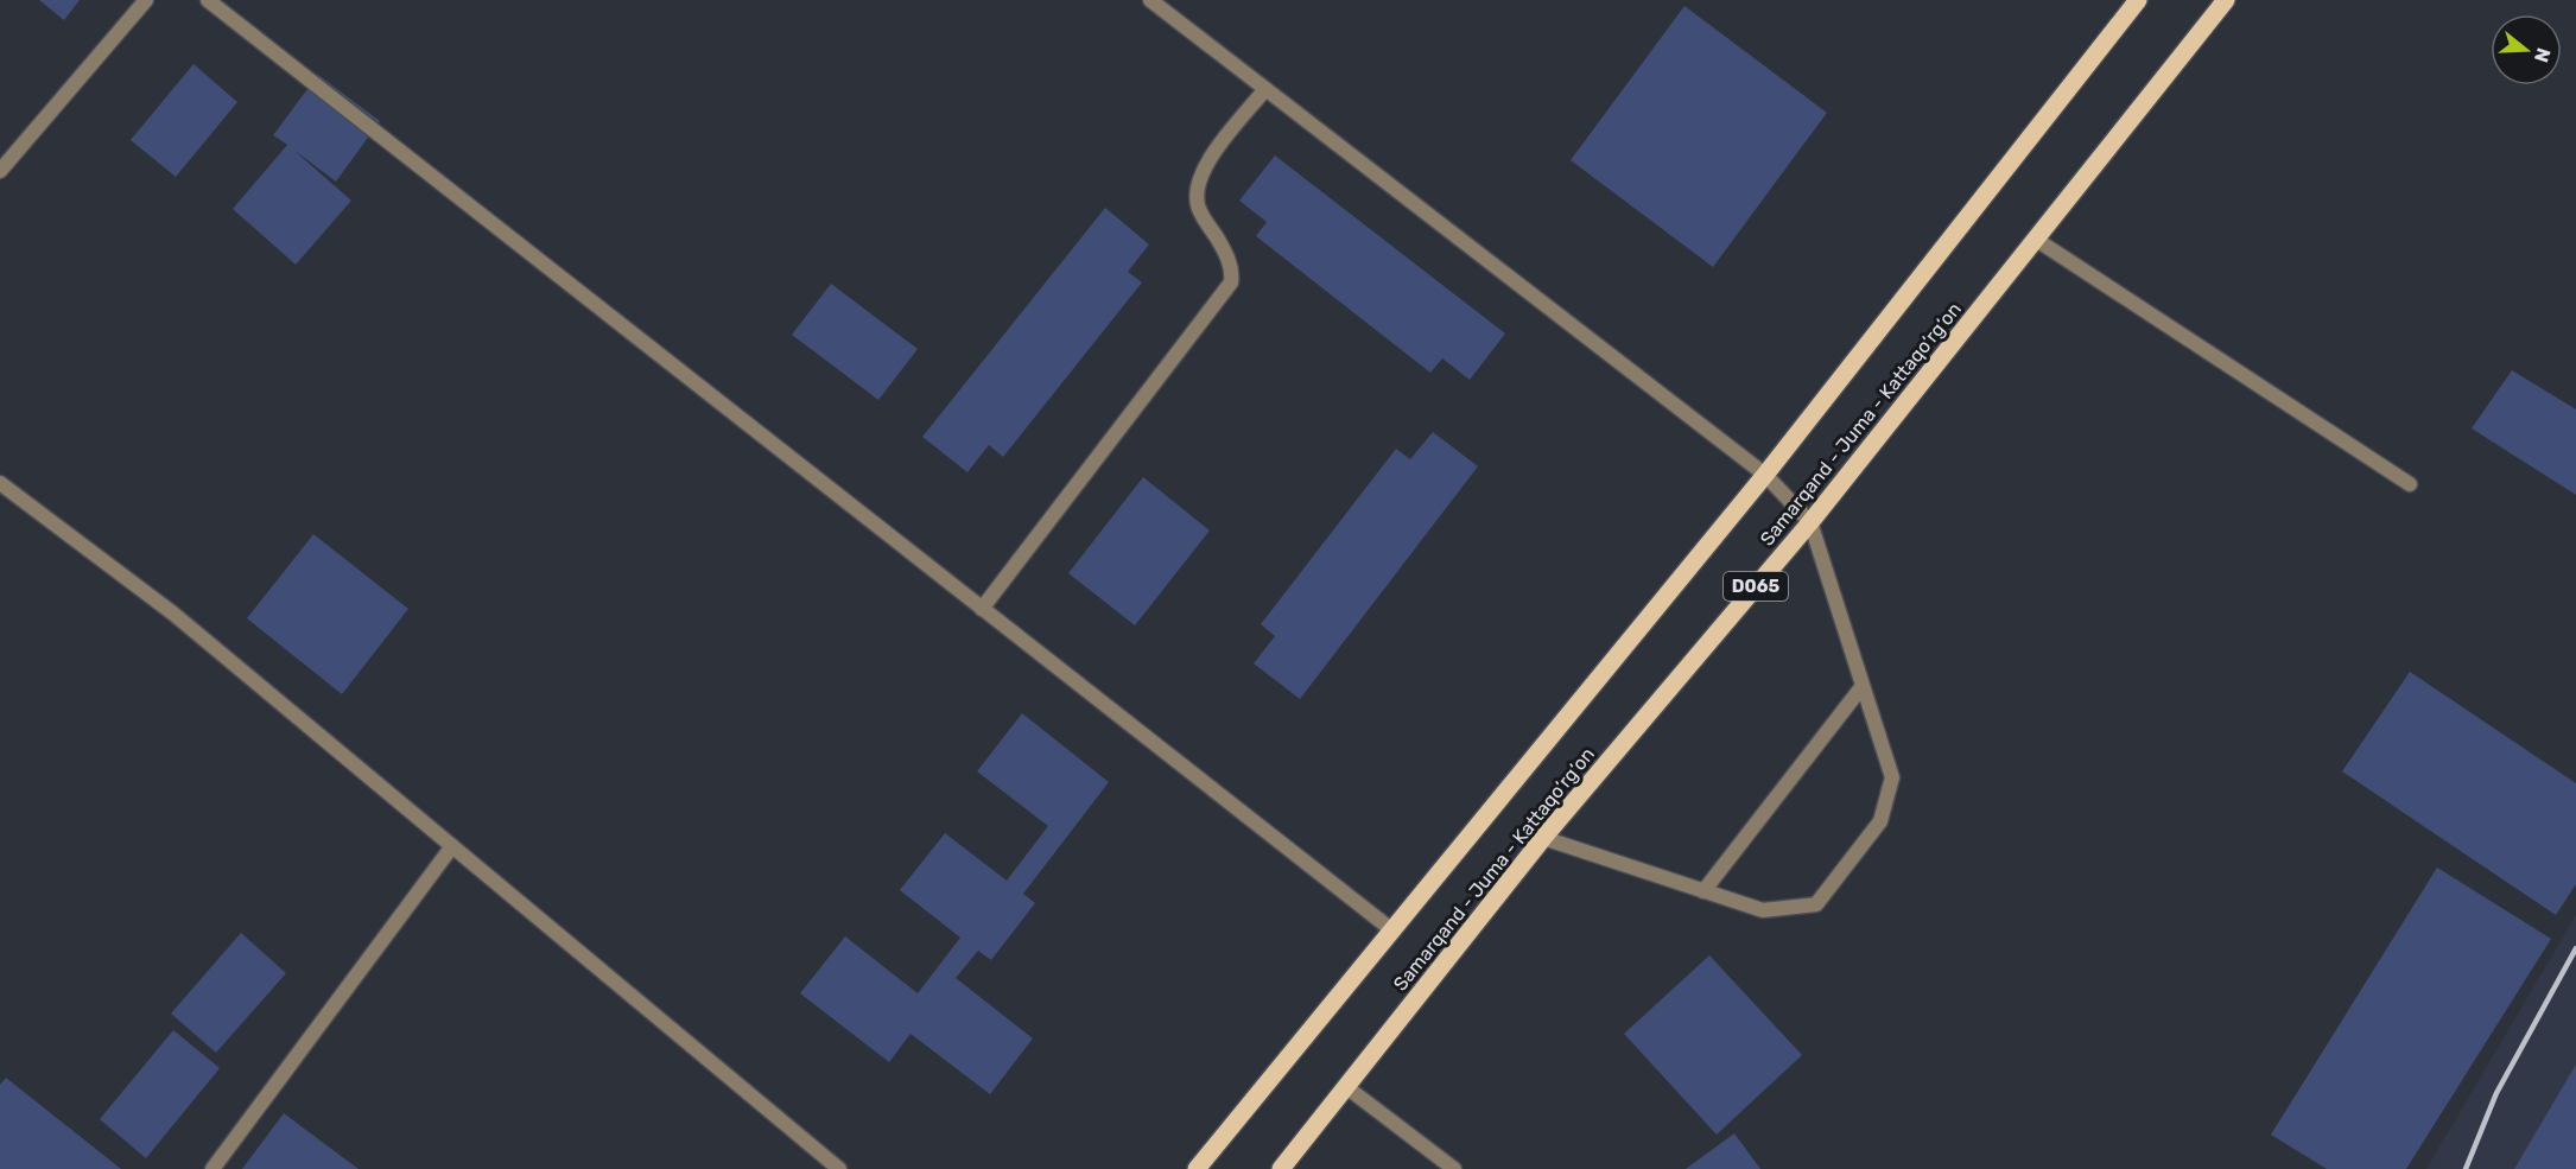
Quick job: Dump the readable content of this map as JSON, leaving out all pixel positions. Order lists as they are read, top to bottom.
{
  "streets": {
    "main road": ["Samarqand - Juma - Kattaqo‘rg‘on", "D065"]
  },
  "north": "right"
}
